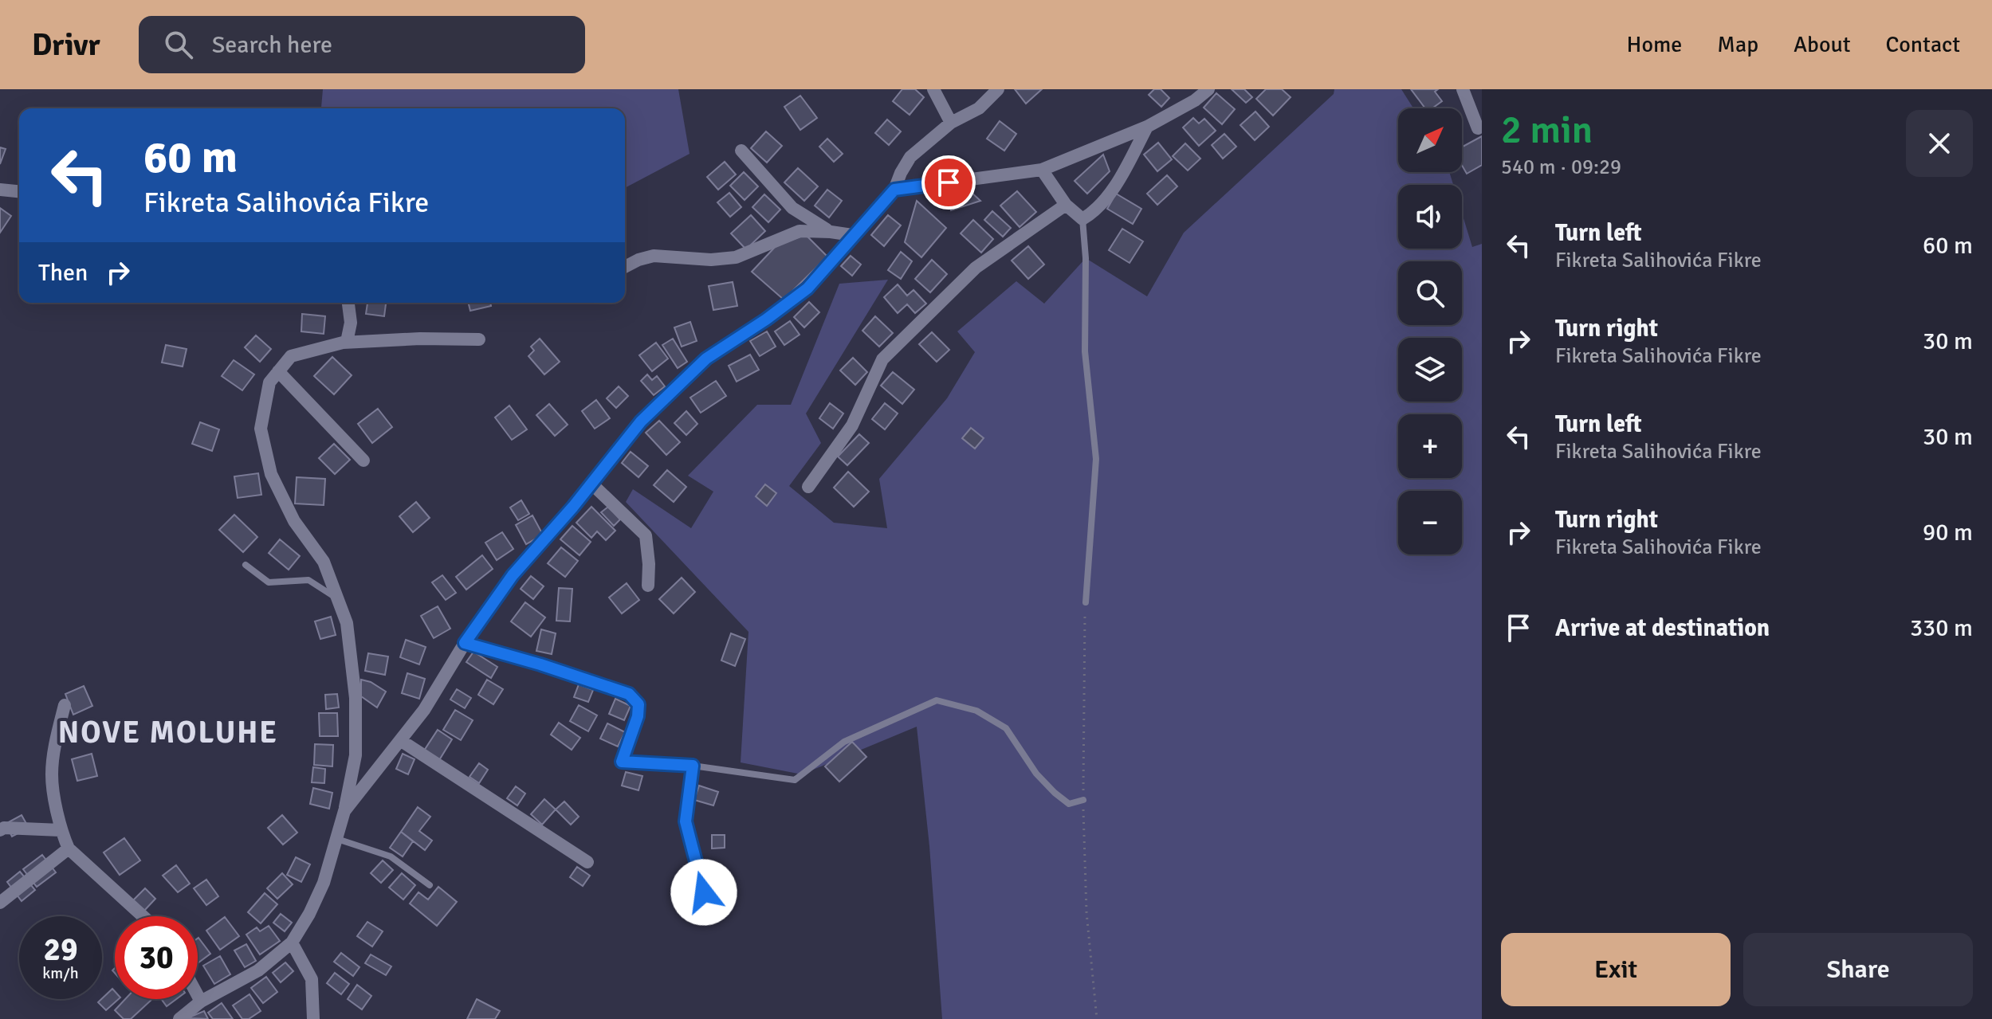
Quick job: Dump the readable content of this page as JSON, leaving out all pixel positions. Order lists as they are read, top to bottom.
{
  "districts": ["NOVE MOLUHE"],
  "north": "top right",
  "page": {
    "header": "Drivr",
    "search": "Search here",
    "nav": [
      "Home",
      "Map",
      "About",
      "Contact"
    ],
    "heading": ["2 min", "540 m · 09:29"],
    "map_buttons": ["+", "−"],
    "turn": ["60 m", "Fikreta Salihovića Fikre"],
    "list": [
      {
        "name": "Turn left",
        "note": "Fikreta Salihovića Fikre",
        "value": "60 m"
      },
      {
        "name": "Turn right",
        "note": "Fikreta Salihovića Fikre",
        "value": "30 m"
      },
      {
        "name": "Turn left",
        "note": "Fikreta Salihovića Fikre",
        "value": "30 m"
      },
      {
        "name": "Turn right",
        "note": "Fikreta Salihovića Fikre",
        "value": "90 m"
      },
      {
        "name": "Arrive at destination",
        "value": "330 m"
      }
    ],
    "then": "Then",
    "speed": "29 km/h",
    "limit": "30",
    "buttons": ["Exit", "Share"]
  }
}
